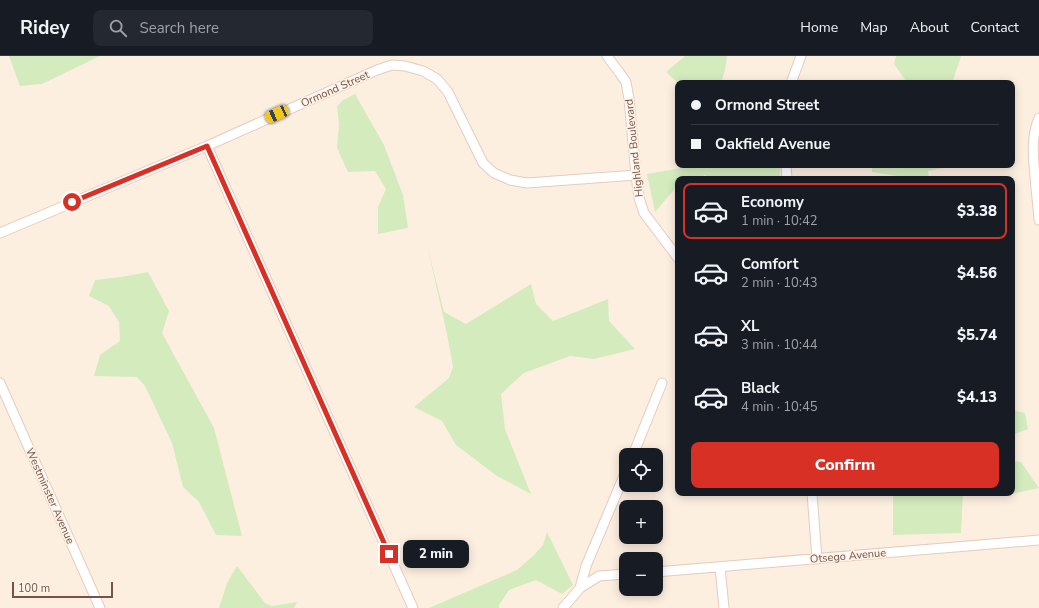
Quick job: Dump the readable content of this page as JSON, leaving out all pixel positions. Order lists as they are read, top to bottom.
{
  "streets": {
    "street": [
      "Ormond Street",
      "Highland Boulevard",
      "Westminster Avenue",
      "Otsego Avenue"
    ]
  },
  "crossings": [
    ["Ormond Street", "Highland Boulevard"]
  ],
  "scale_bar": "100 m",
  "page": {
    "header": "Ridey",
    "search": "Search here",
    "nav": [
      "Home",
      "Map",
      "About",
      "Contact"
    ],
    "banner": ["Ormond Street", "Oakfield Avenue"],
    "list": [
      {
        "name": "Economy",
        "note": "1 min · 10:42",
        "value": "$3.38"
      },
      {
        "name": "Comfort",
        "note": "2 min · 10:43",
        "value": "$4.56"
      },
      {
        "name": "XL",
        "note": "3 min · 10:44",
        "value": "$5.74"
      },
      {
        "name": "Black",
        "note": "4 min · 10:45",
        "value": "$4.13"
      }
    ],
    "buttons": "Confirm",
    "map_buttons": ["+", "−"],
    "bubble": "2 min",
    "scale": "100 m"
  }
}
